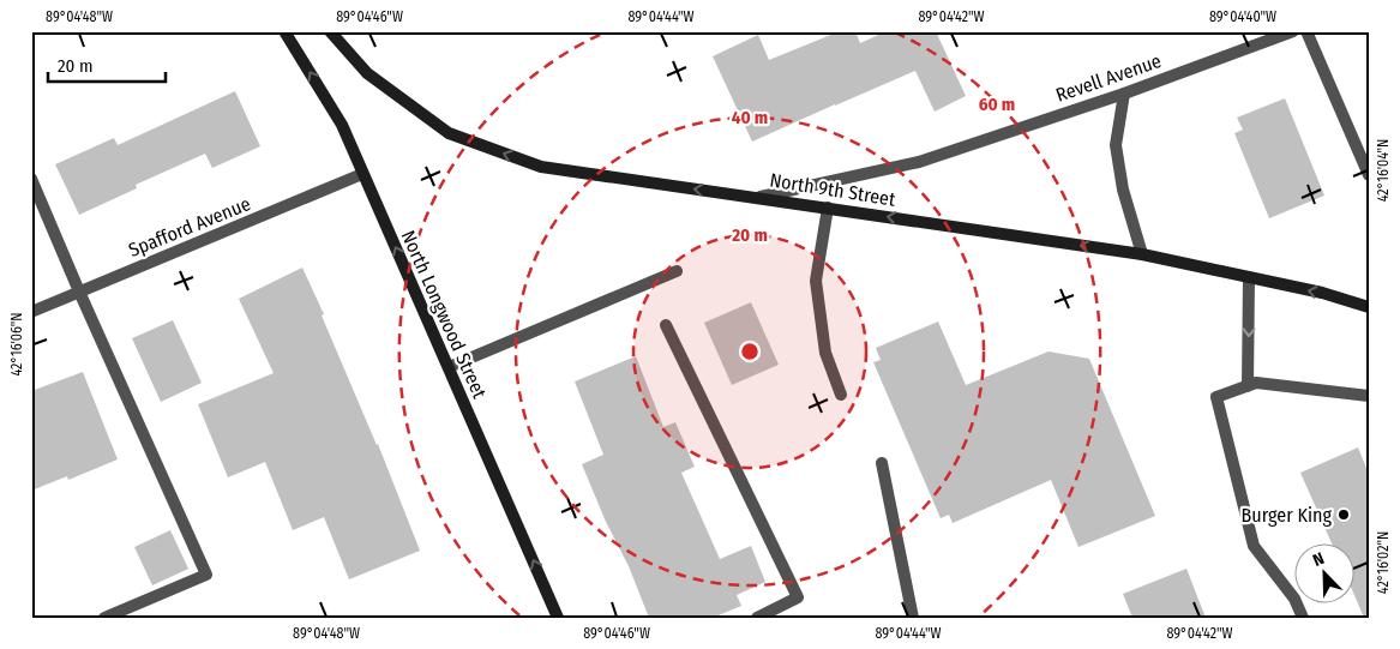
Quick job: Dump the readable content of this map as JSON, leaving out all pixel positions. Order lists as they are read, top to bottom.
{
  "streets": {
    "main road": ["North 9th Street", "North Longwood Street"],
    "street": ["Revell Avenue", "Spafford Avenue"]
  },
  "crossings": [
    ["Revell Avenue", "North 9th Street"],
    ["Spafford Avenue", "North Longwood Street"]
  ],
  "one_way": ["North 9th Street", "North Longwood Street"],
  "places": ["Burger King"],
  "scale_bar": "20 m",
  "north": "top left",
  "coordinates": [
    "89°04'48\"W",
    "89°04'46\"W",
    "89°04'44\"W",
    "89°04'42\"W",
    "89°04'40\"W",
    "42°16'04\"N",
    "42°16'06\"N",
    "42°16'02\"N"
  ],
  "rings": ["60 m", "40 m", "20 m"]
}
